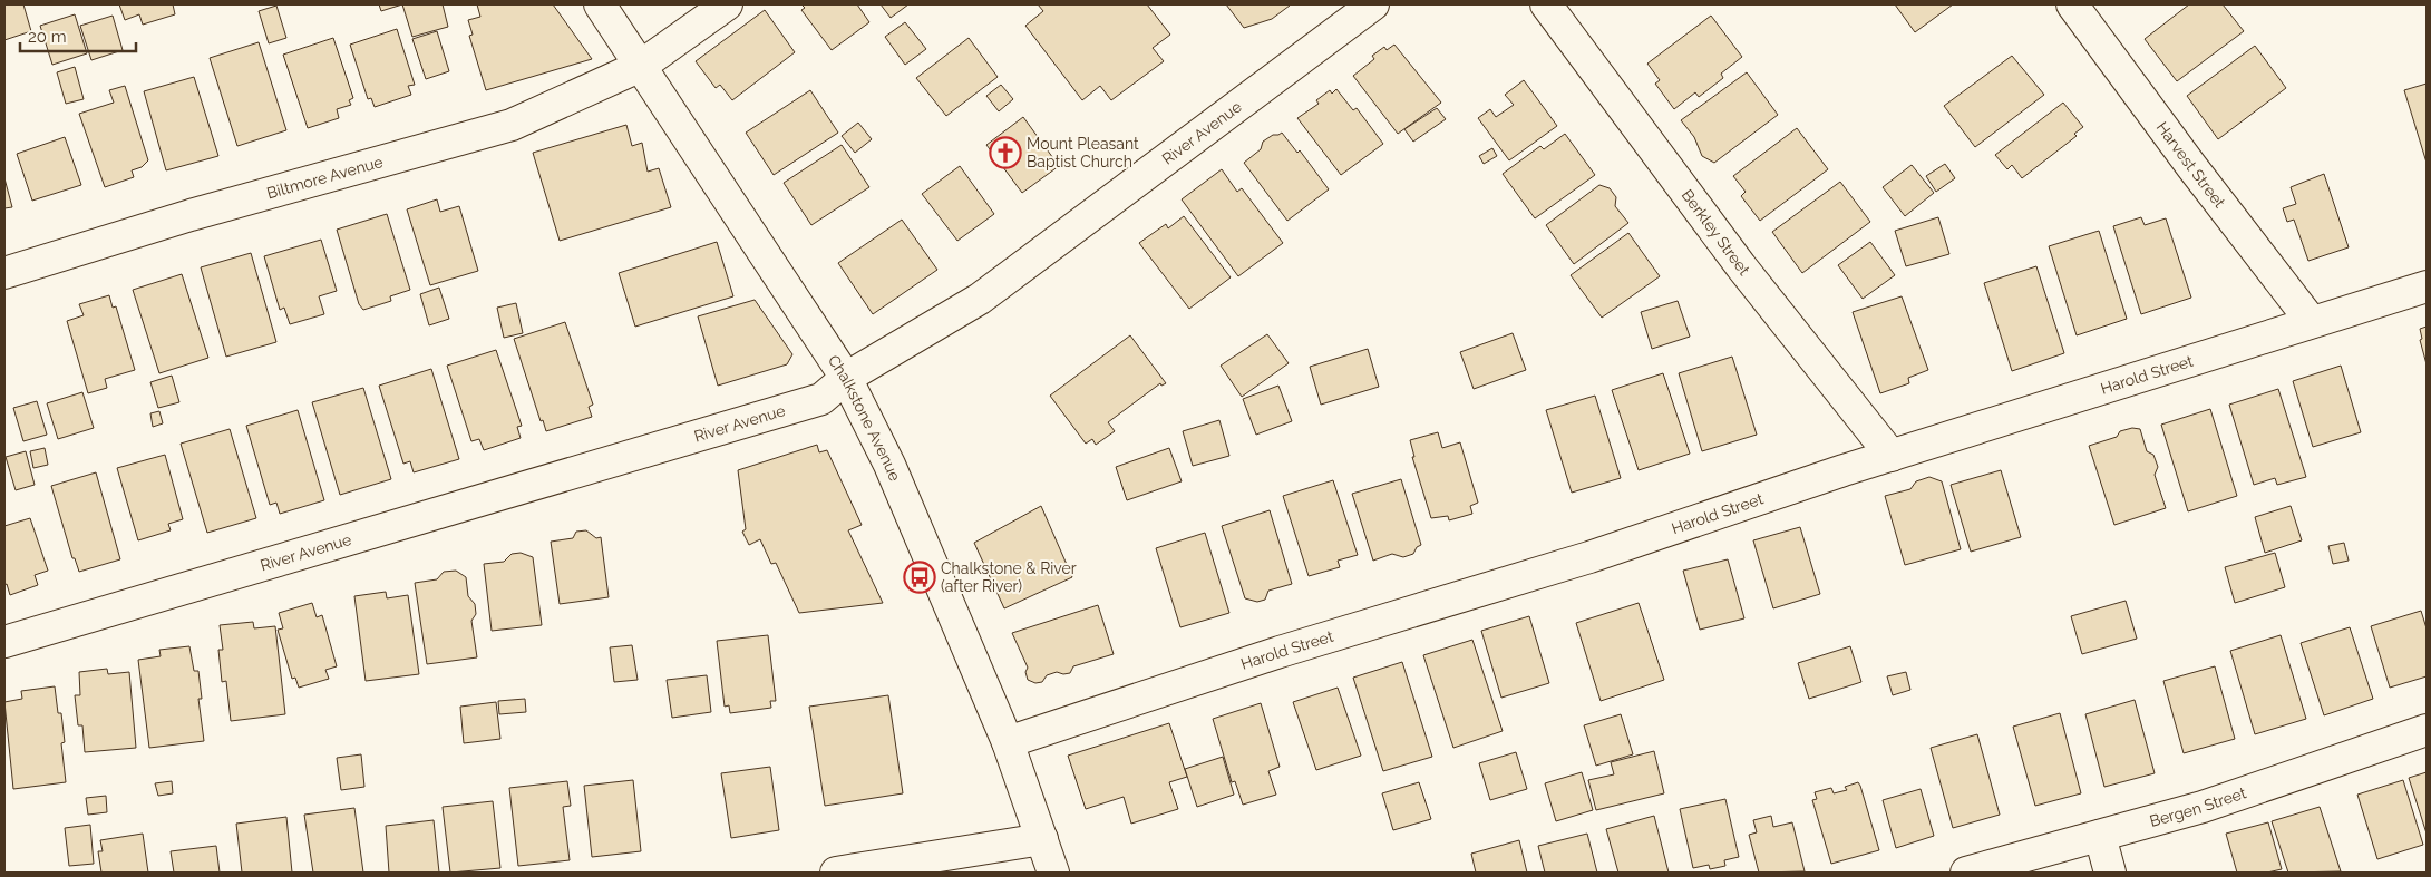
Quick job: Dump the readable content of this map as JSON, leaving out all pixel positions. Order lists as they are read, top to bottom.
{
  "streets": {
    "street": [
      "River Avenue",
      "Harvest Street",
      "Biltmore Avenue",
      "Berkley Street",
      "Harold Street",
      "Chalkstone Avenue",
      "Bergen Street"
    ]
  },
  "crossings": [
    ["River Avenue", "Chalkstone Avenue"],
    ["Harvest Street", "Harold Street"],
    ["Biltmore Avenue", "Chalkstone Avenue"],
    ["Berkley Street", "Harold Street"],
    ["Harold Street", "Chalkstone Avenue"]
  ],
  "places": {
    "church": ["Mount Pleasant Baptist Church"],
    "bus stop": ["Chalkstone & River (after River)"]
  },
  "scale_bar": "20 m"
}
